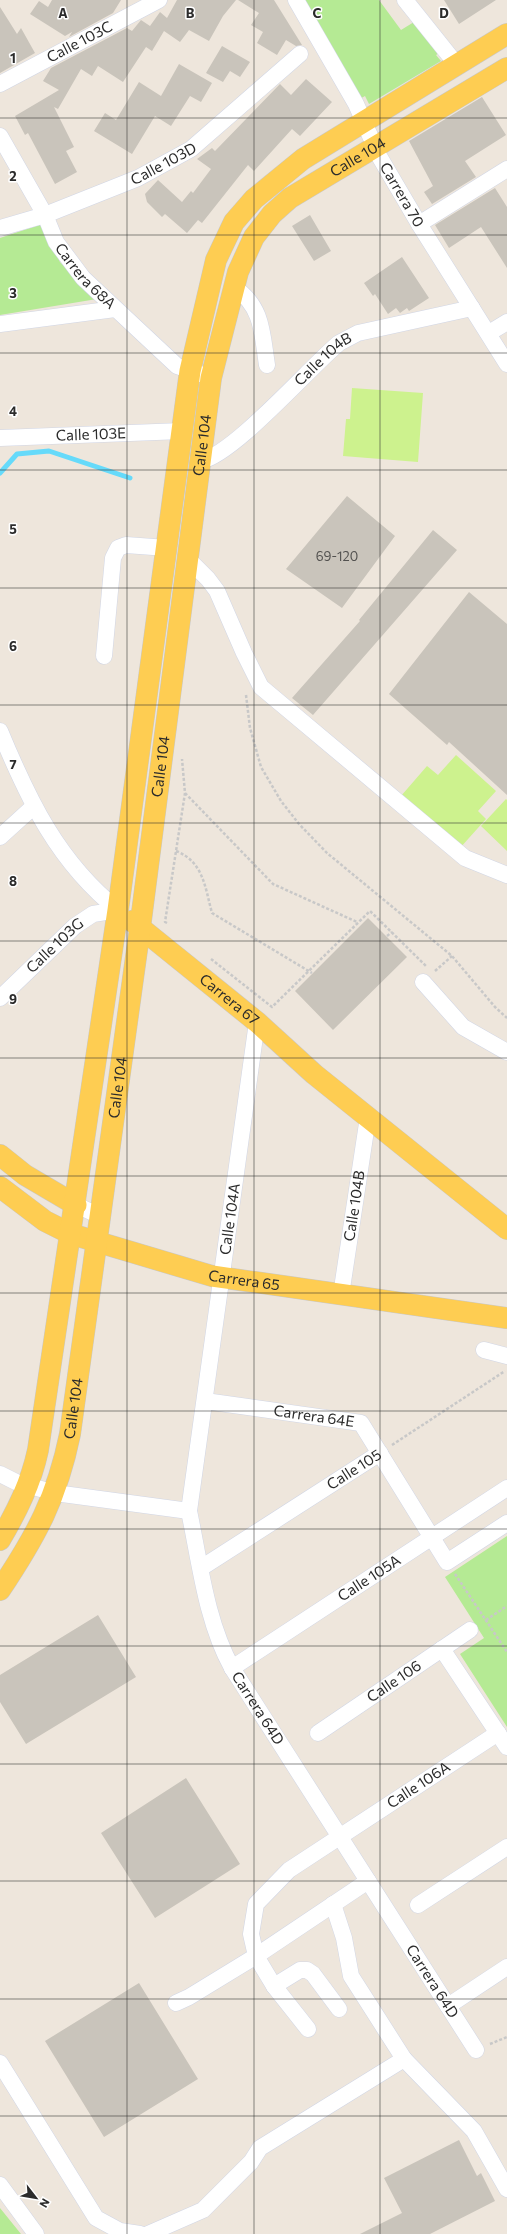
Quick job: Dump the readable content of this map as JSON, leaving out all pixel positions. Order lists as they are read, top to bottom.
{
  "streets": {
    "main road": ["Calle 104", "Carrera 67", "Carrera 65"],
    "street": [
      "Calle 103C",
      "Calle 103D",
      "Carrera 70",
      "Carrera 68A",
      "Calle 104B",
      "Calle 103E",
      "Calle 103G",
      "Calle 104A",
      "Carrera 64E",
      "Calle 105",
      "Calle 105A",
      "Calle 106",
      "Carrera 64D",
      "Calle 106A"
    ]
  },
  "crossings": [
    ["Calle 104", "Carrera 70"],
    ["Calle 104", "Carrera 68A"],
    ["Calle 104", "Calle 104B"],
    ["Calle 104", "Calle 103E"],
    ["Calle 104", "Calle 103G"],
    ["Calle 104", "Carrera 67"],
    ["Calle 104", "Carrera 65"],
    ["Calle 103D", "Carrera 68A"],
    ["Carrera 70", "Calle 104B"],
    ["Calle 104B", "Carrera 67"],
    ["Calle 104B", "Carrera 65"],
    ["Calle 103G", "Carrera 67"],
    ["Carrera 67", "Calle 104A"],
    ["Calle 104A", "Carrera 65"],
    ["Calle 104A", "Carrera 64E"],
    ["Calle 104A", "Carrera 64D"],
    ["Carrera 64E", "Calle 105"],
    ["Carrera 64E", "Calle 105A"],
    ["Calle 105", "Carrera 64D"],
    ["Calle 105A", "Carrera 64D"],
    ["Carrera 64D", "Calle 106A"]
  ],
  "house_numbers": ["69-120"],
  "north": "bottom right",
  "grid": {
    "columns": [
      "A",
      "B",
      "C",
      "D"
    ],
    "rows": [
      "1",
      "2",
      "3",
      "4",
      "5",
      "6",
      "7",
      "8",
      "9"
    ]
  }
}
